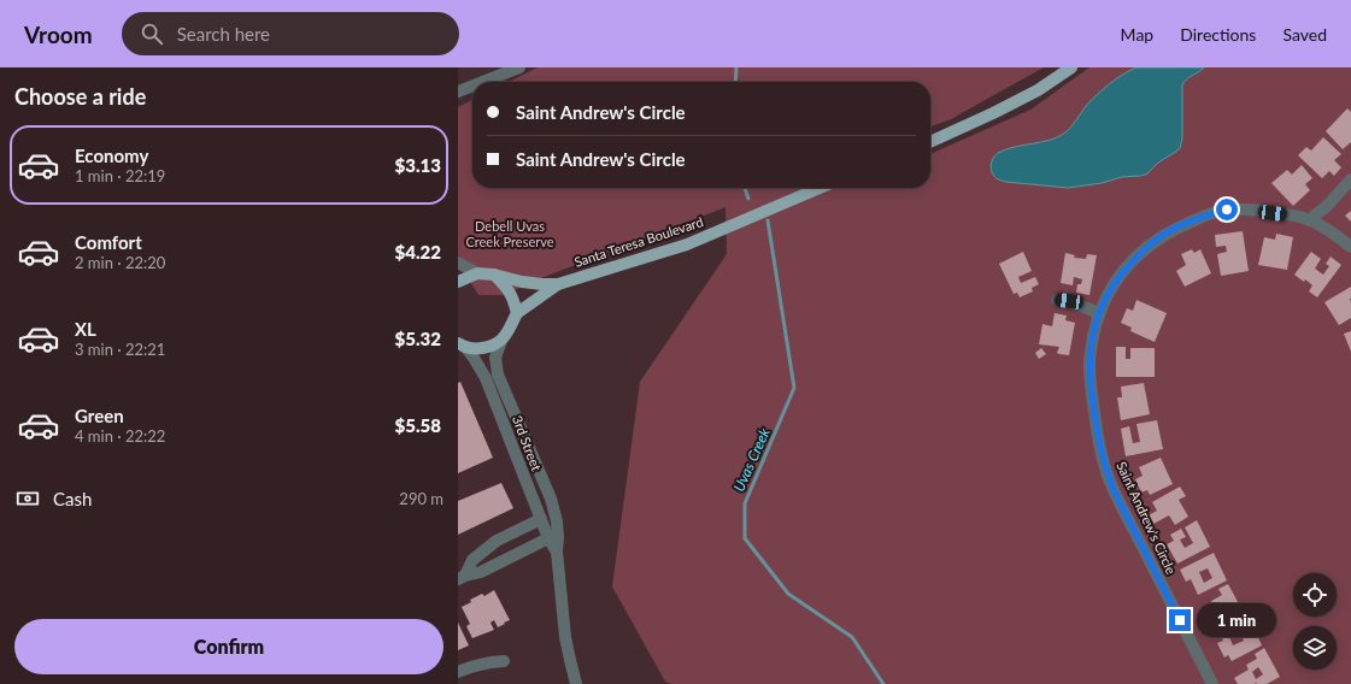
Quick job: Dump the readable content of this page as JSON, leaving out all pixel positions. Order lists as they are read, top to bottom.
{
  "streets": {
    "main road": ["Santa Teresa Boulevard"],
    "street": ["3rd Street", "Saint Andrew's Circle"]
  },
  "water": ["Uvas Creek"],
  "parks": ["Debell Uvas Creek Preserve"],
  "page": {
    "header": "Vroom",
    "search": "Search here",
    "nav": ["Map", "Directions", "Saved"],
    "heading": "Choose a ride",
    "banner": ["Saint Andrew's Circle", "Saint Andrew's Circle"],
    "list": [
      {
        "name": "Economy",
        "note": "1 min · 22:19",
        "value": "$3.13"
      },
      {
        "name": "Comfort",
        "note": "2 min · 22:20",
        "value": "$4.22"
      },
      {
        "name": "XL",
        "note": "3 min · 22:21",
        "value": "$5.32"
      },
      {
        "name": "Green",
        "note": "4 min · 22:22",
        "value": "$5.58"
      }
    ],
    "pay": ["Cash", "290 m"],
    "bubble": "1 min",
    "buttons": "Confirm"
  }
}
